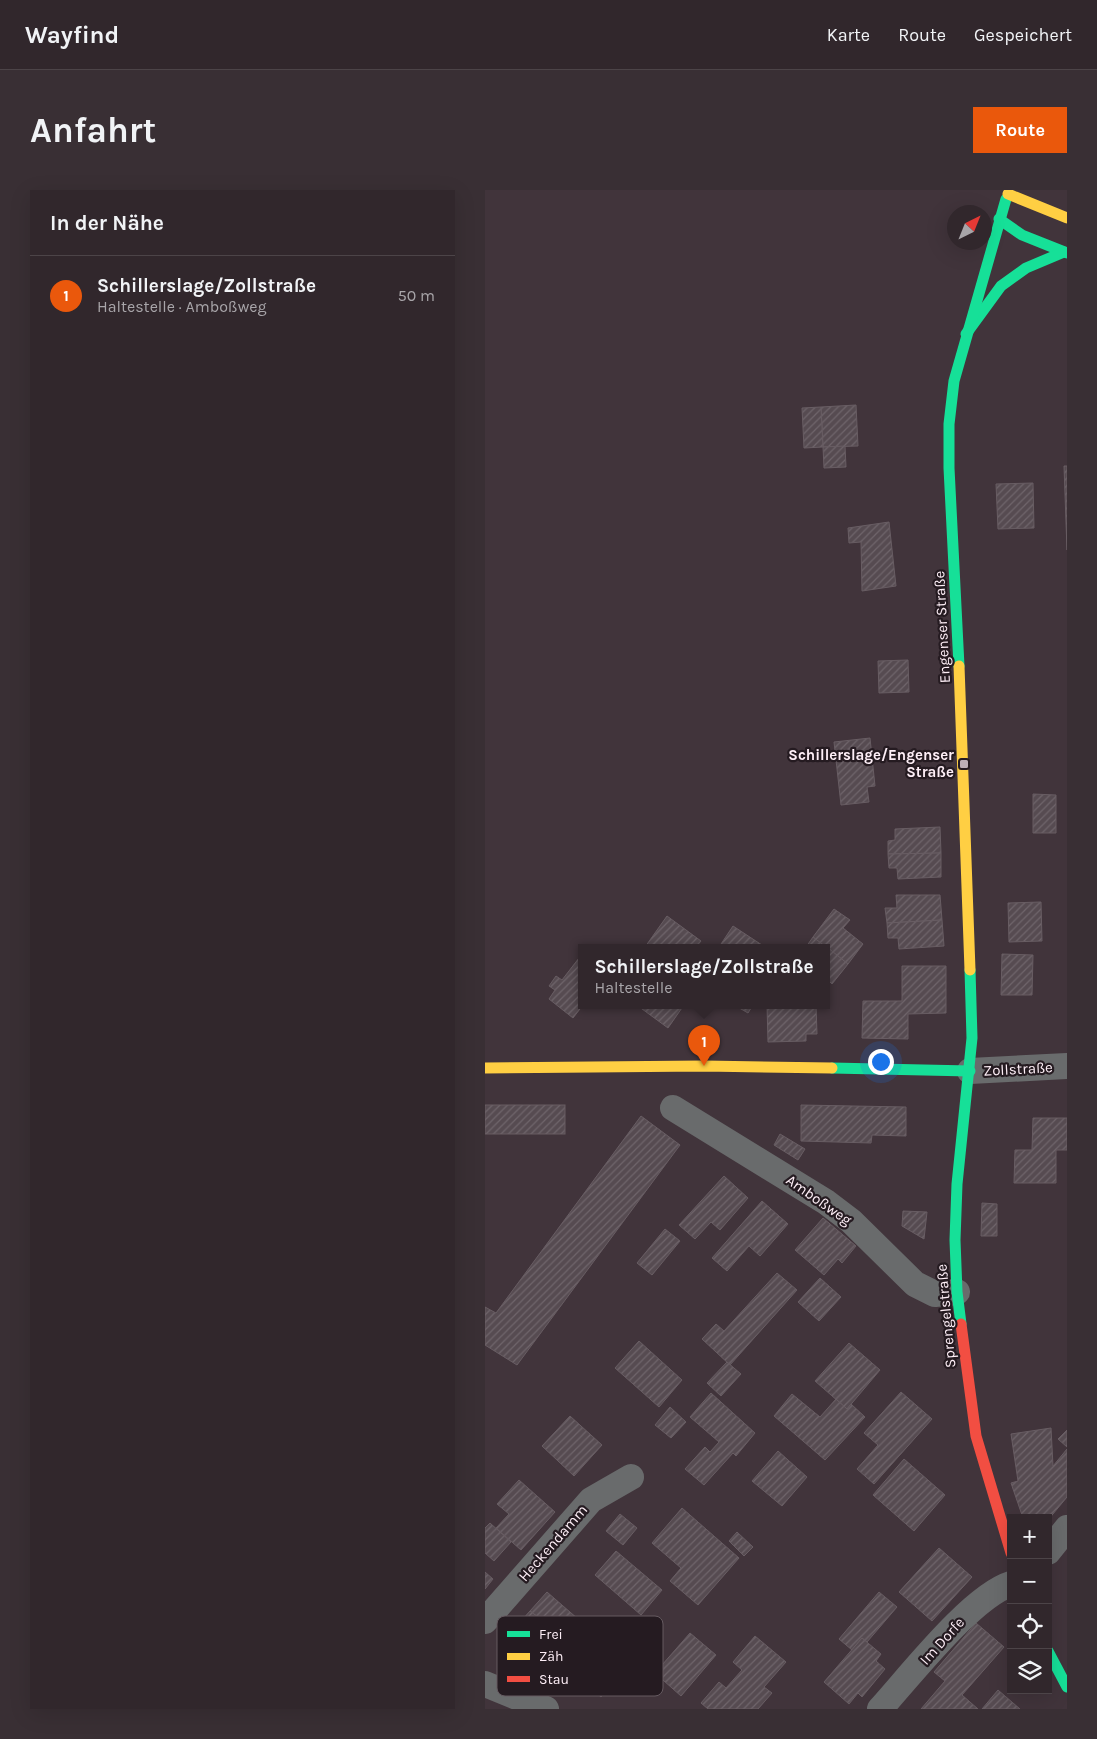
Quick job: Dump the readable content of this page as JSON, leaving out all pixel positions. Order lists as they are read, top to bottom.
{
  "streets": {
    "main road": ["Engenser Straße", "Sprengelstraße"],
    "street": [
      "Zollstraße",
      "Amboßweg",
      "Heckendamm",
      "Im Dorfe"
    ]
  },
  "crossings": [
    ["Engenser Straße", "Zollstraße"],
    ["Engenser Straße", "Sprengelstraße"],
    ["Zollstraße", "Sprengelstraße"],
    ["Amboßweg", "Sprengelstraße"]
  ],
  "places": {
    "transit": ["Schillerslage/Engenser Straße"]
  },
  "legend": ["Frei", "Zäh", "Stau"],
  "north": "top right",
  "page": {
    "header": "Wayfind",
    "nav": ["Karte", "Route", "Gespeichert"],
    "buttons": "Route",
    "title": "Anfahrt",
    "heading": "In der Nähe",
    "list": [
      {
        "mark": "1",
        "name": "Schillerslage/Zollstraße",
        "note": "Haltestelle · Amboßweg",
        "value": "50 m"
      }
    ],
    "popup": ["Schillerslage/Zollstraße", "Haltestelle"],
    "pins": "1",
    "map_buttons": ["+", "−"]
  }
}
